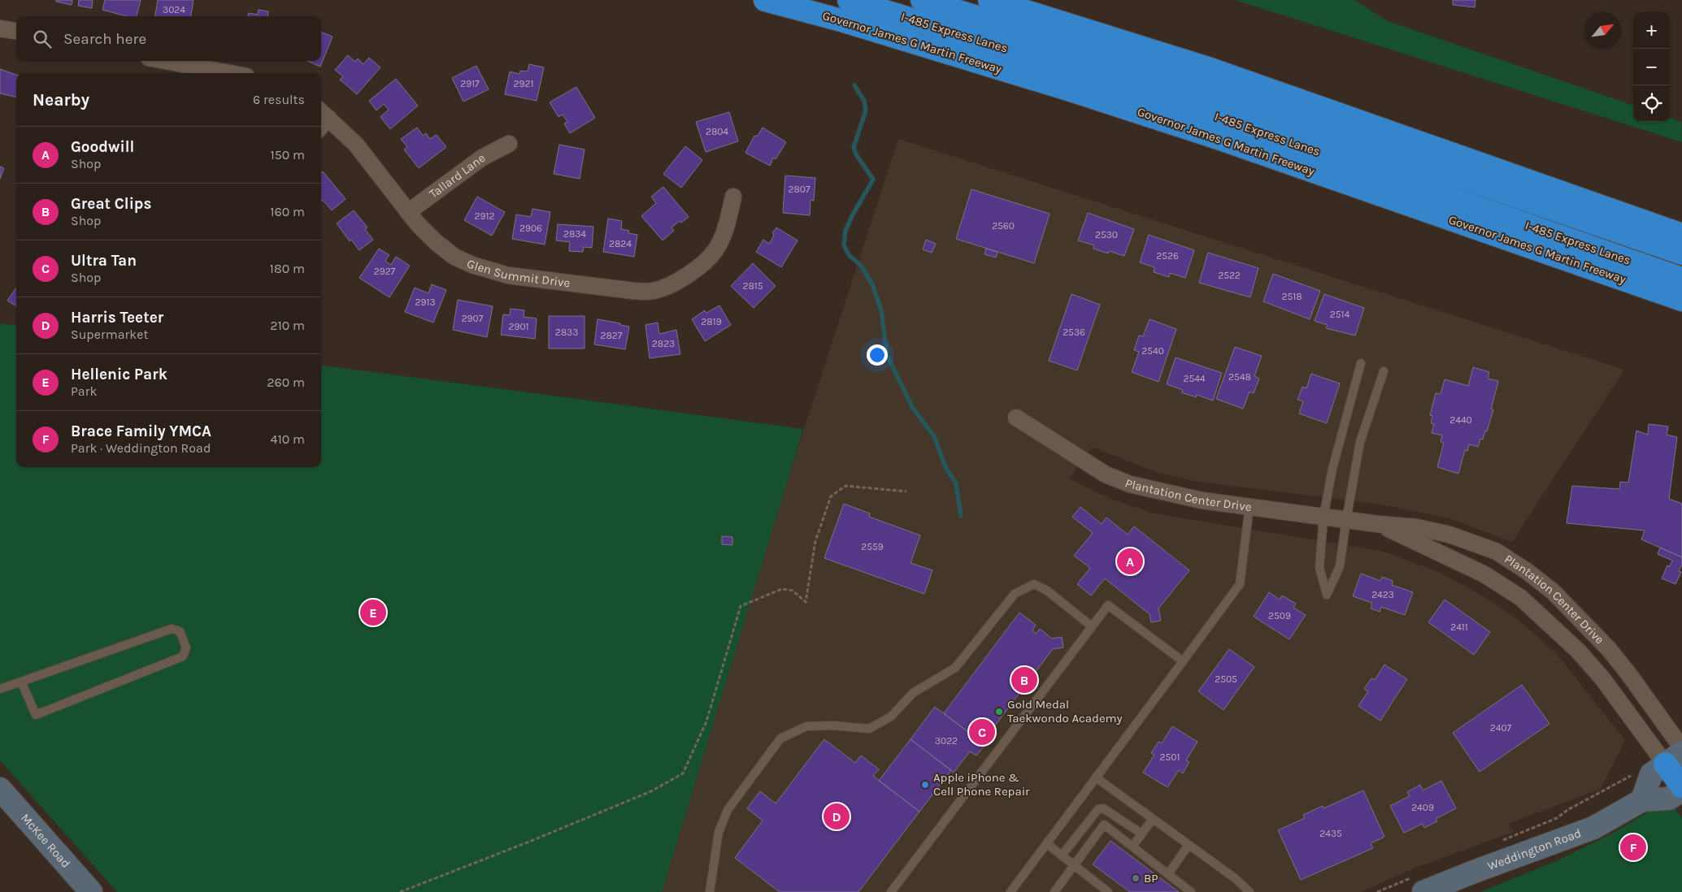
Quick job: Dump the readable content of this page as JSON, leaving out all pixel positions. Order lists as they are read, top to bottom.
{
  "streets": {
    "highway": ["I-485 Express Lanes", "Governor James G Martin Freeway"],
    "main road": ["McKee Road", "Weddington Road"],
    "street": ["Tallard Lane", "Glen Summit Drive", "Plantation Center Drive"]
  },
  "crossings": [
    ["Tallard Lane", "Glen Summit Drive"]
  ],
  "places": ["Gold Medal Taekwondo Academy", "Apple iPhone & Cell Phone Repair", "BP"],
  "house_numbers": [
    "3024",
    "2917",
    "2921",
    "2804",
    "2807",
    "2912",
    "2560",
    "2906",
    "2834",
    "2530",
    "2824",
    "2526",
    "2927",
    "2522",
    "2815",
    "2518",
    "2913",
    "2514",
    "2907",
    "2819",
    "2901",
    "2833",
    "2536",
    "2827",
    "2823",
    "2540",
    "2548",
    "2544",
    "2440",
    "2559",
    "2423",
    "2509",
    "2411",
    "2505",
    "2407",
    "3022",
    "2501",
    "2409",
    "2435"
  ],
  "north": "top right",
  "page": {
    "map_buttons": ["+", "−"],
    "search": "Search here",
    "heading": ["Nearby", "6 results"],
    "list": [
      {
        "mark": "A",
        "name": "Goodwill",
        "note": "Shop",
        "value": "150 m"
      },
      {
        "mark": "B",
        "name": "Great Clips",
        "note": "Shop",
        "value": "160 m"
      },
      {
        "mark": "C",
        "name": "Ultra Tan",
        "note": "Shop",
        "value": "180 m"
      },
      {
        "mark": "D",
        "name": "Harris Teeter",
        "note": "Supermarket",
        "value": "210 m"
      },
      {
        "mark": "E",
        "name": "Hellenic Park",
        "note": "Park",
        "value": "260 m"
      },
      {
        "mark": "F",
        "name": "Brace Family YMCA",
        "note": "Park · Weddington Road",
        "value": "410 m"
      }
    ],
    "pins": [
      "A",
      "E",
      "B",
      "C",
      "D",
      "F"
    ]
  }
}
